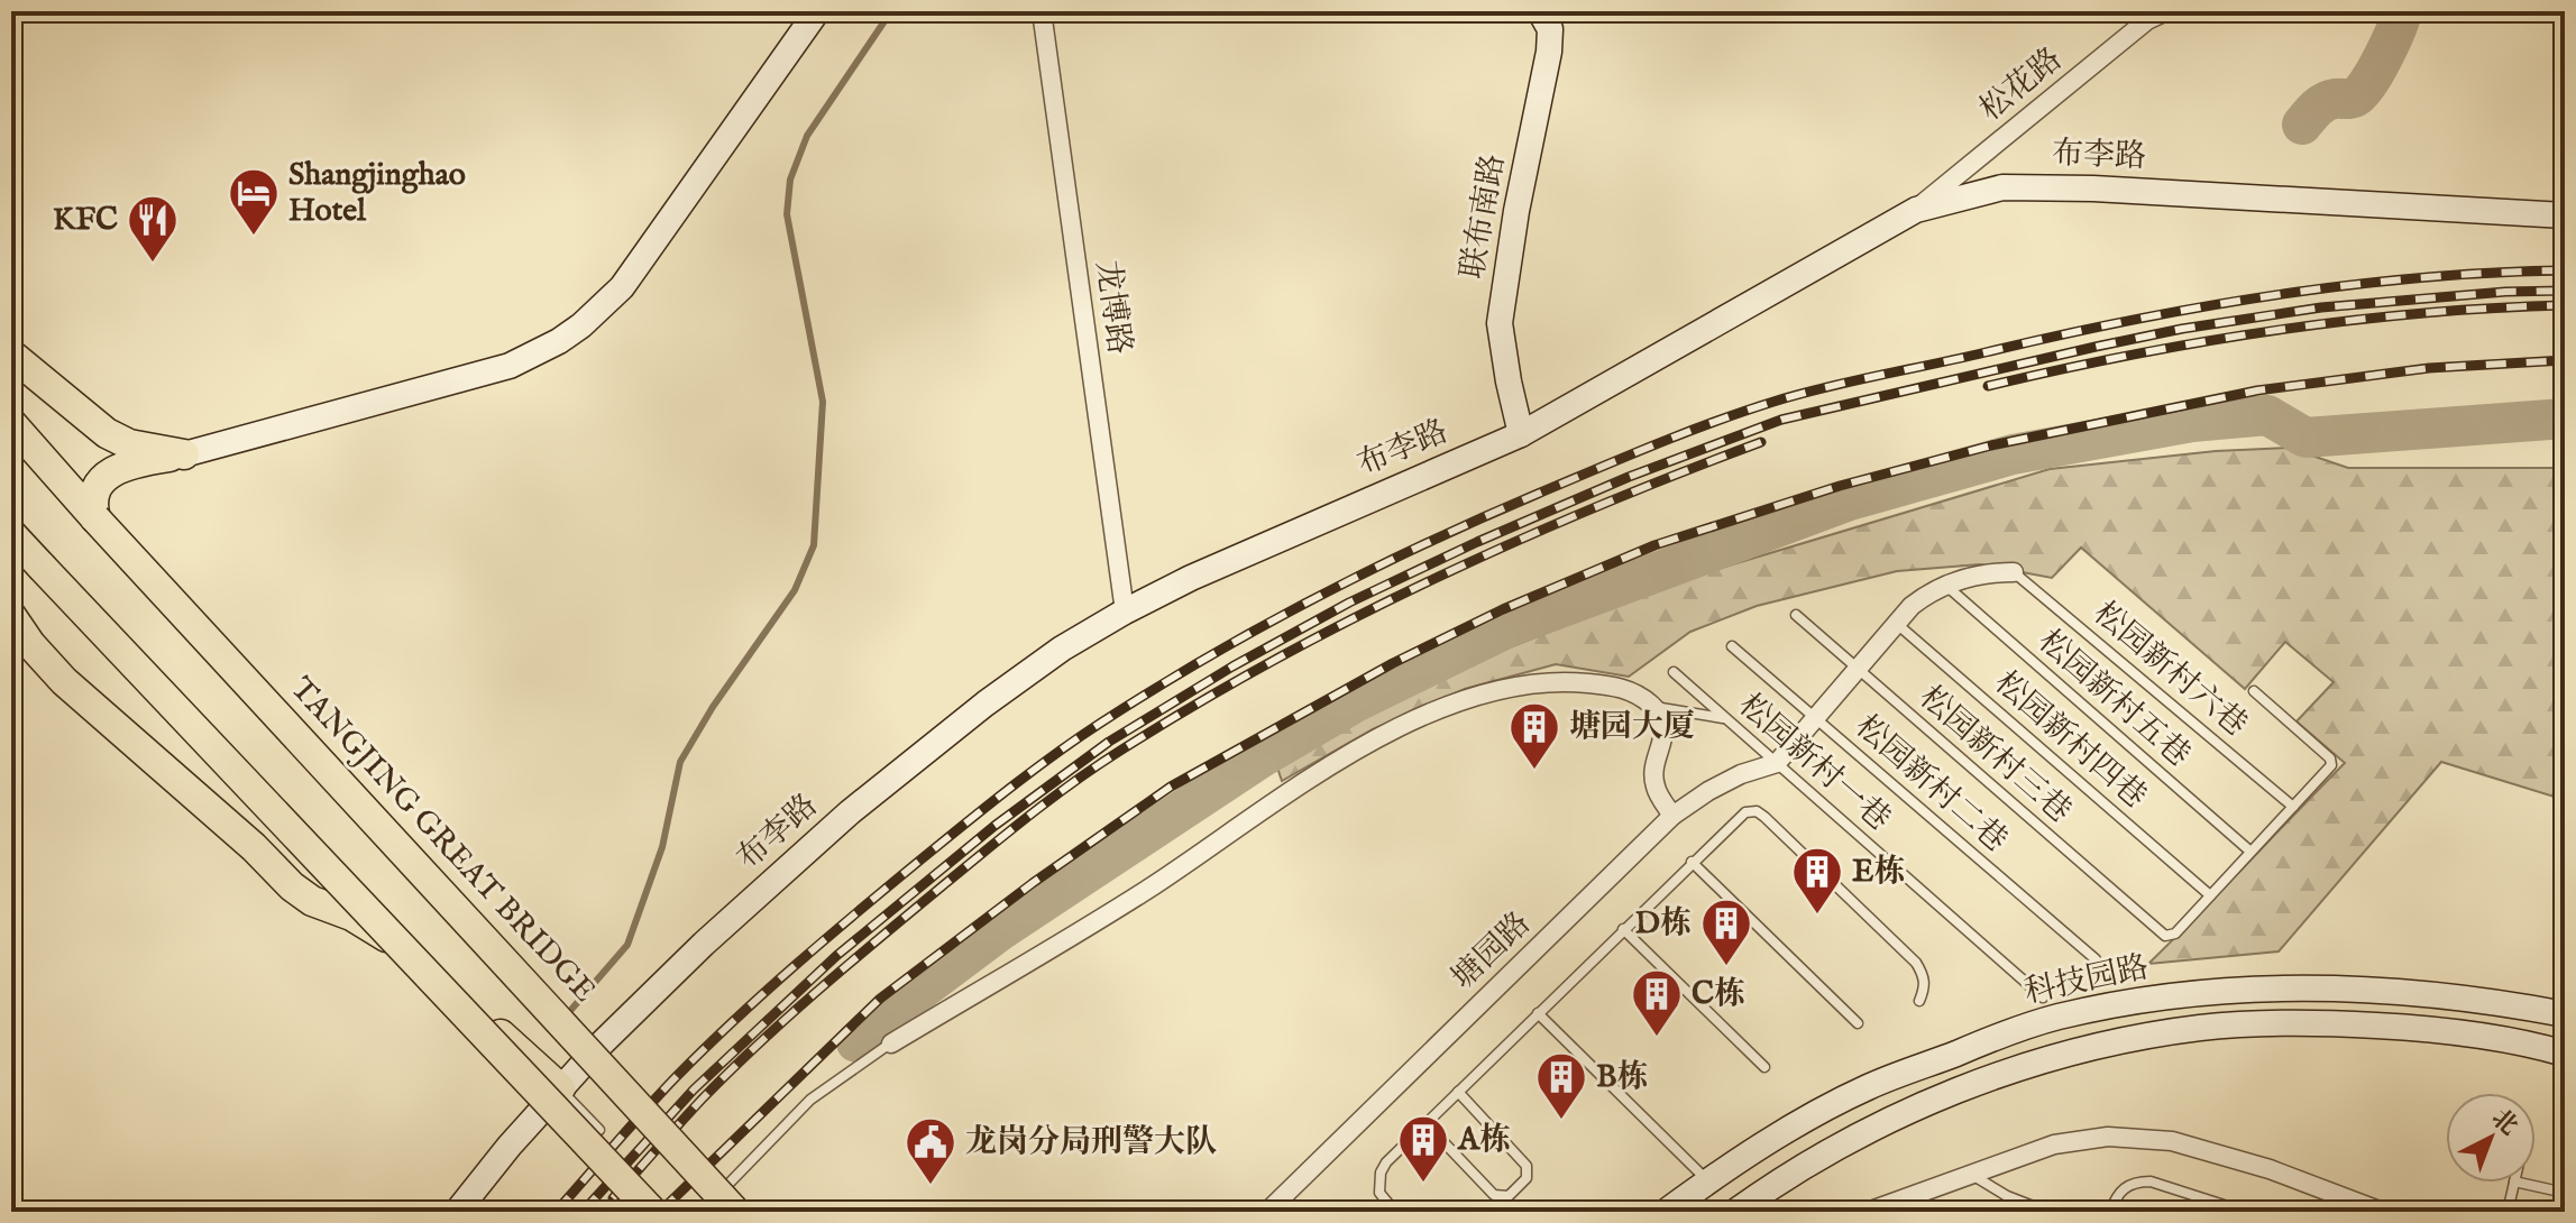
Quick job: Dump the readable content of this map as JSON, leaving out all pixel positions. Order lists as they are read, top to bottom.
{
  "streets": {
    "main road": [
      "布李路",
      "联布南路",
      "TANGJING GREAT BRIDGE",
      "科技园路"
    ],
    "street": ["松花路", "龙博路", "塘园路"],
    "lane": [
      "松园新村六巷",
      "松园新村五巷",
      "松园新村四巷",
      "松园新村三巷",
      "松园新村一巷",
      "松园新村二巷"
    ]
  },
  "crossings": [
    ["松花路", "布李路"],
    ["布李路", "联布南路"],
    ["布李路", "龙博路"],
    ["松园新村四巷", "松园新村三巷"],
    ["松园新村一巷", "塘园路"]
  ],
  "places": {
    "hotel": ["Shangjinghao Hotel"],
    "restaurant": ["KFC"],
    "building": [
      "塘园大厦",
      "E栋",
      "D栋",
      "C栋",
      "B栋",
      "A栋"
    ],
    "public building": ["龙岗分局刑警大队"]
  },
  "north": "top right"
}
